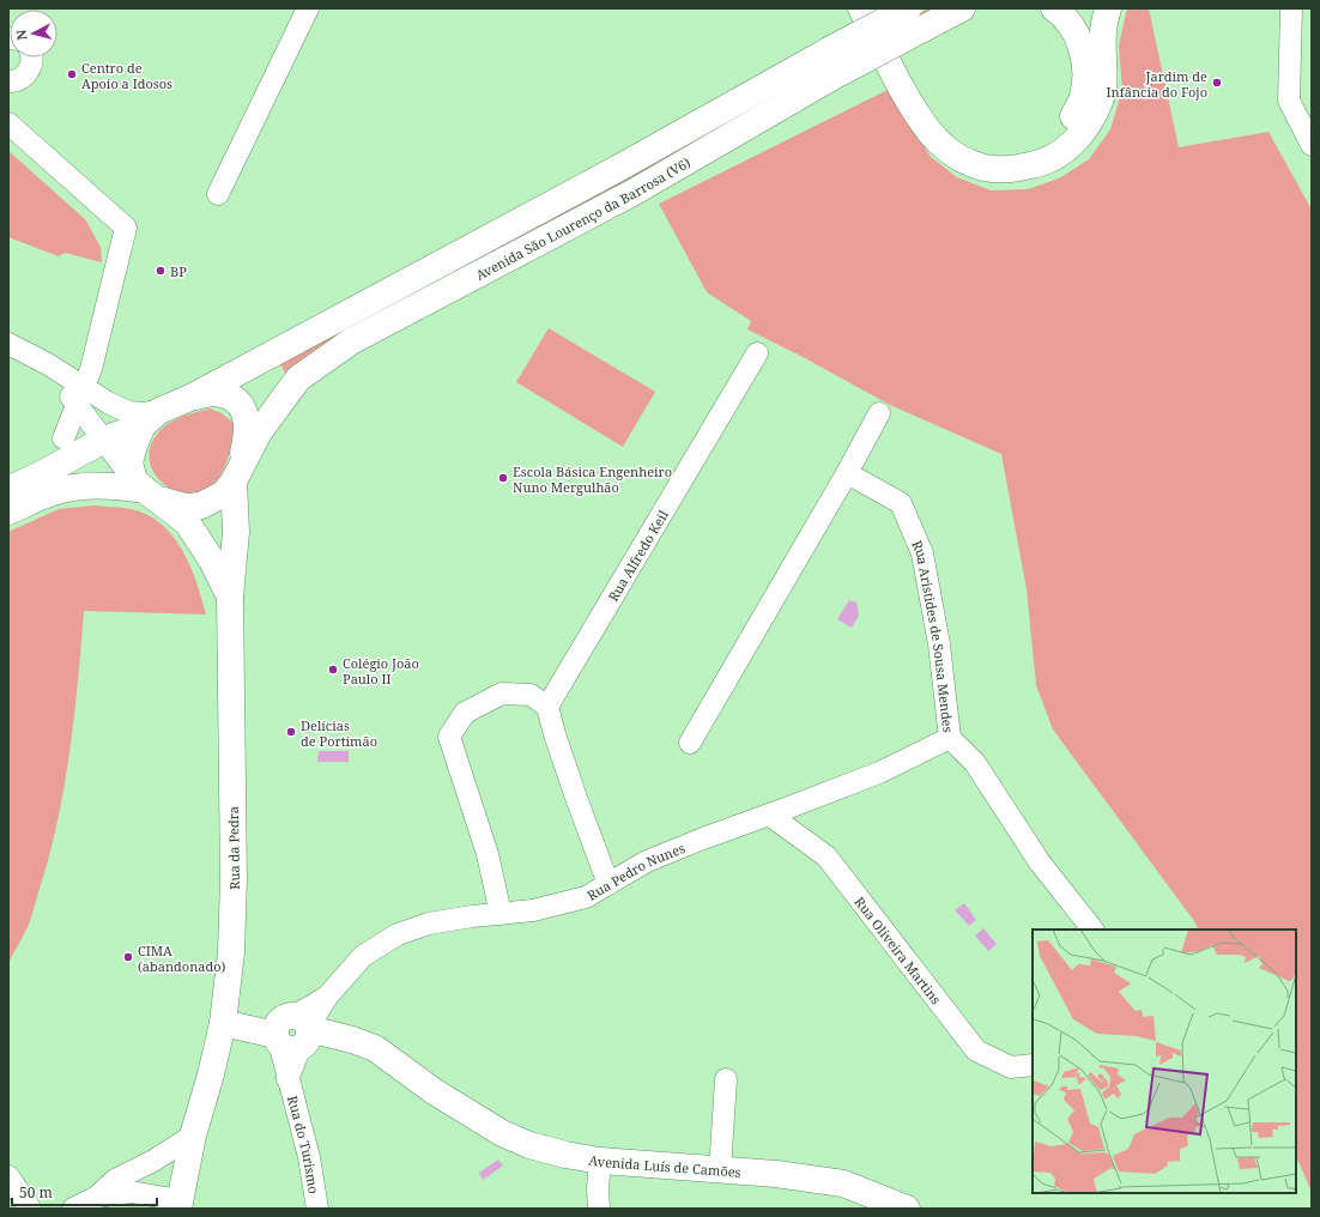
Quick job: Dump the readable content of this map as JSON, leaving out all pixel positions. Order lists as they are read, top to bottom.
{
  "streets": {
    "main road": ["Avenida São Lourenço da Barrosa (V6)", "Rua da Pedra", "Avenida Luís de Camões"],
    "street": [
      "Rua Alfredo Keil",
      "Rua Aristides de Sousa Mendes",
      "Rua Pedro Nunes",
      "Rua Oliveira Martins",
      "Rua do Turismo"
    ]
  },
  "crossings": [
    ["Avenida São Lourenço da Barrosa (V6)", "Rua da Pedra"],
    ["Rua Aristides de Sousa Mendes", "Rua Pedro Nunes"],
    ["Rua da Pedra", "Avenida Luís de Camões"],
    ["Rua Pedro Nunes", "Rua Oliveira Martins"],
    ["Rua Pedro Nunes", "Rua do Turismo"],
    ["Rua Pedro Nunes", "Avenida Luís de Camões"],
    ["Rua do Turismo", "Avenida Luís de Camões"]
  ],
  "places": [
    "Centro de Apoio a Idosos",
    "Jardim de Infância do Fojo",
    "BP",
    "Escola Básica Engenheiro Nuno Mergulhão",
    "Colégio João Paulo II",
    "Delícias de Portimão",
    "CIMA (abandonado)"
  ],
  "scale_bar": "50 m",
  "north": "left"
}
